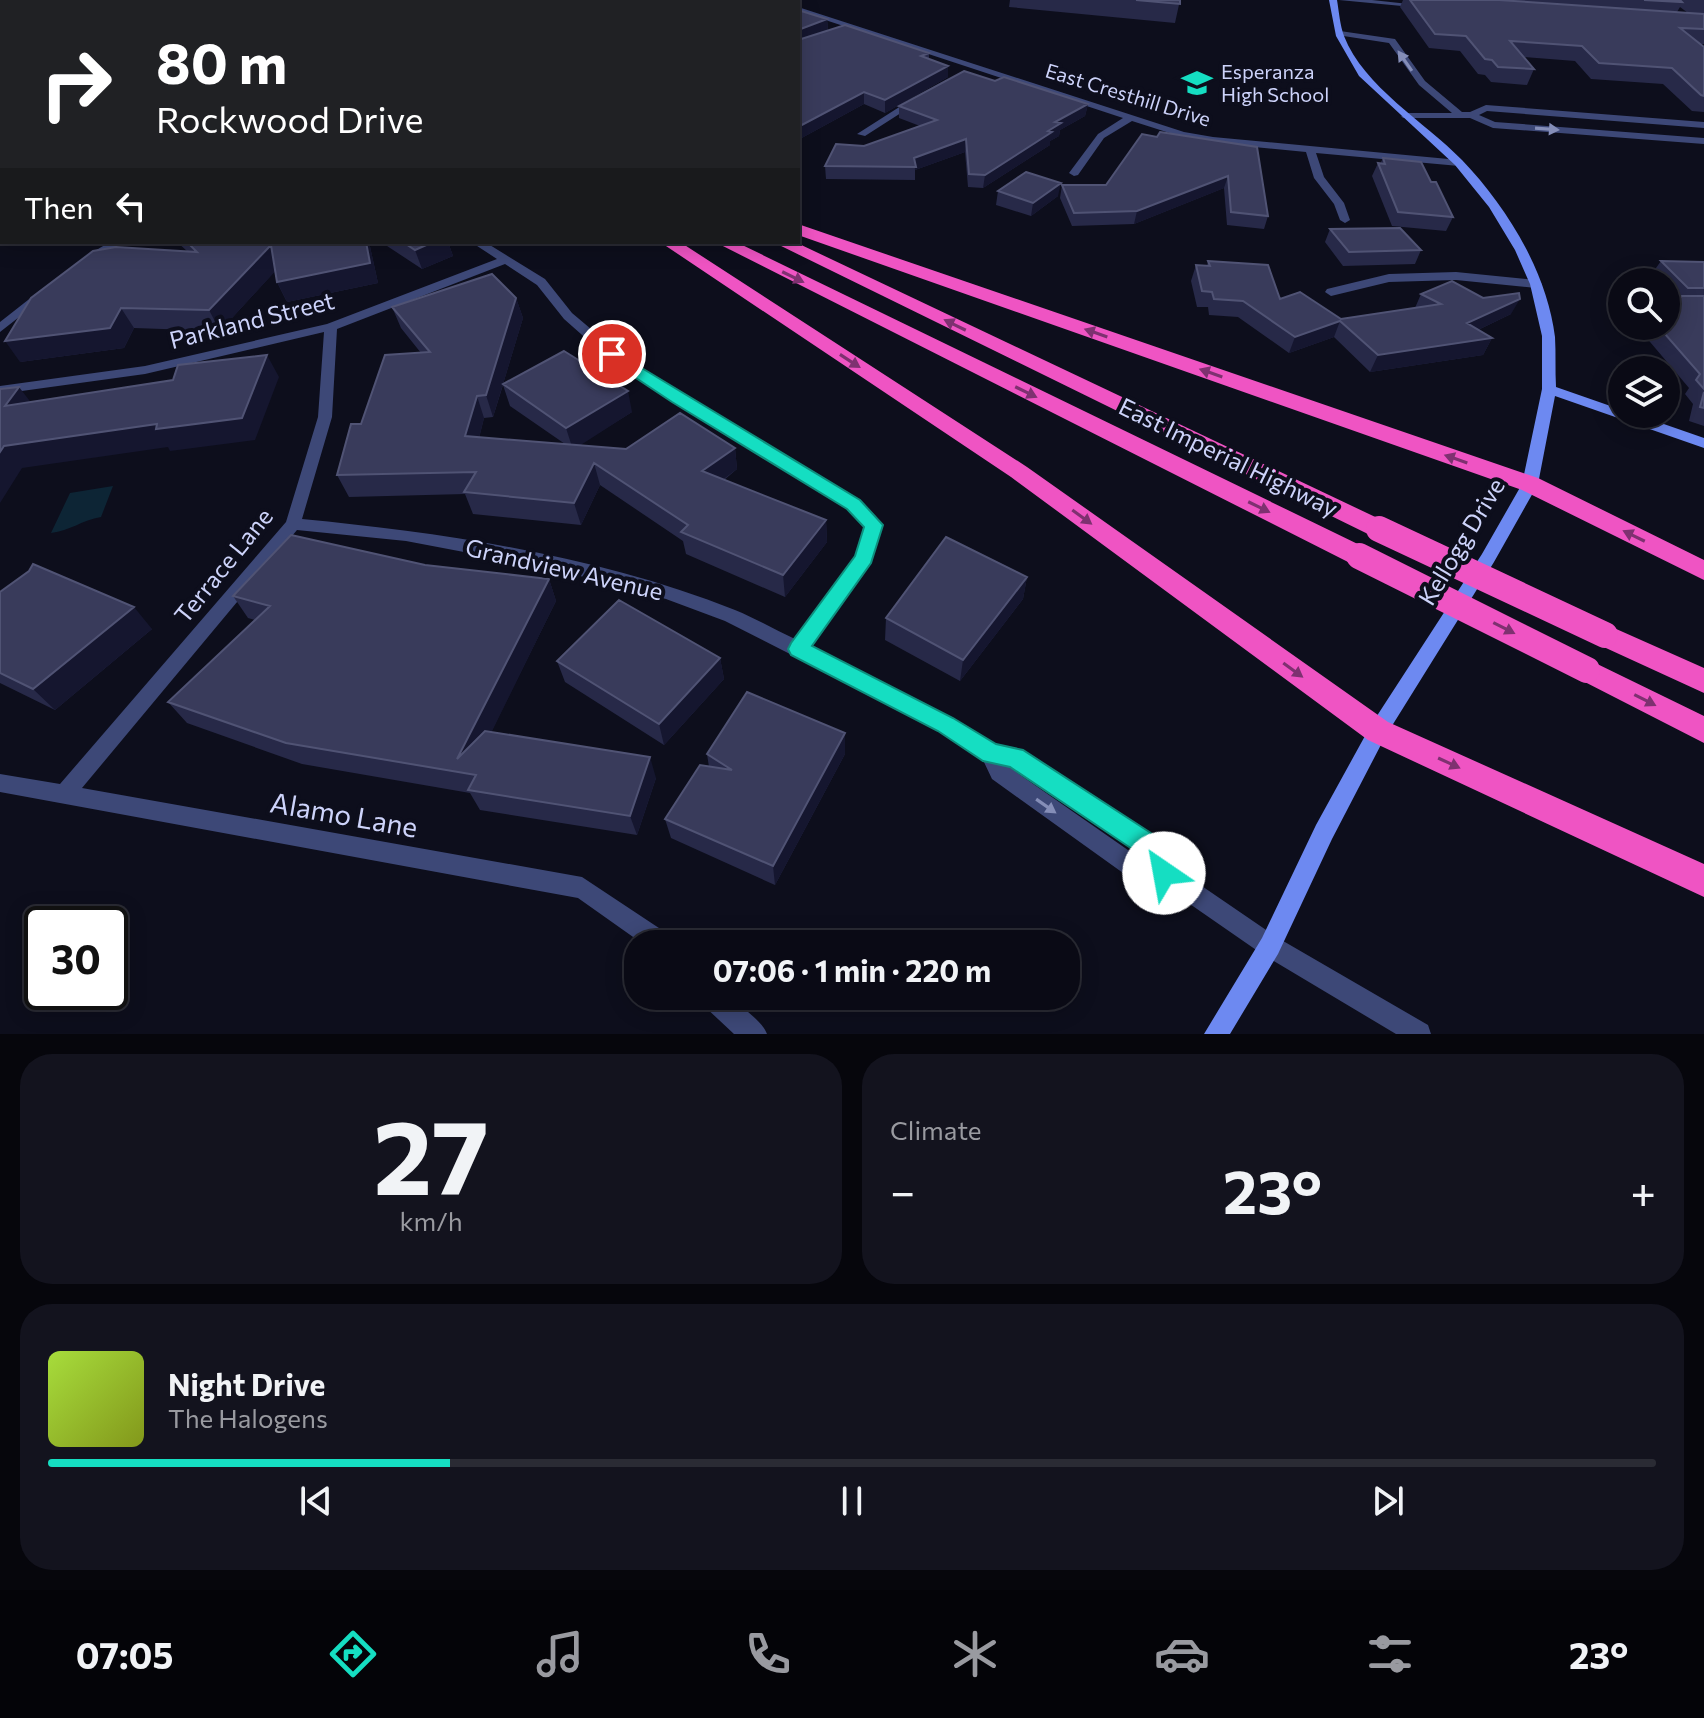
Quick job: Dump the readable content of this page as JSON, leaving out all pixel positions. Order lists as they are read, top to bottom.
{
  "streets": {
    "highway": ["East Imperial Highway"],
    "main road": ["Kellogg Drive"],
    "street": [
      "East Cresthill Drive",
      "Parkland Street",
      "Terrace Lane",
      "Grandview Avenue",
      "Alamo Lane"
    ]
  },
  "crossings": [
    ["East Cresthill Drive", "Kellogg Drive"],
    ["Parkland Street", "Terrace Lane"],
    ["Kellogg Drive", "Grandview Avenue"],
    ["Terrace Lane", "Grandview Avenue"],
    ["Terrace Lane", "Alamo Lane"]
  ],
  "places": {
    "school or university": ["Esperanza High School"]
  },
  "page": {
    "turn": ["80 m", "Rockwood Drive"],
    "then": "Then",
    "limit": "30",
    "trip": "07:06 · 1 min · 220 m",
    "tile": [
      ["27", "km/h"],
      "Climate"
    ],
    "heat": ["−", "23°", "+"],
    "song": ["Night Drive", "The Halogens"],
    "tabs": ["07:05", "23°"]
  }
}
